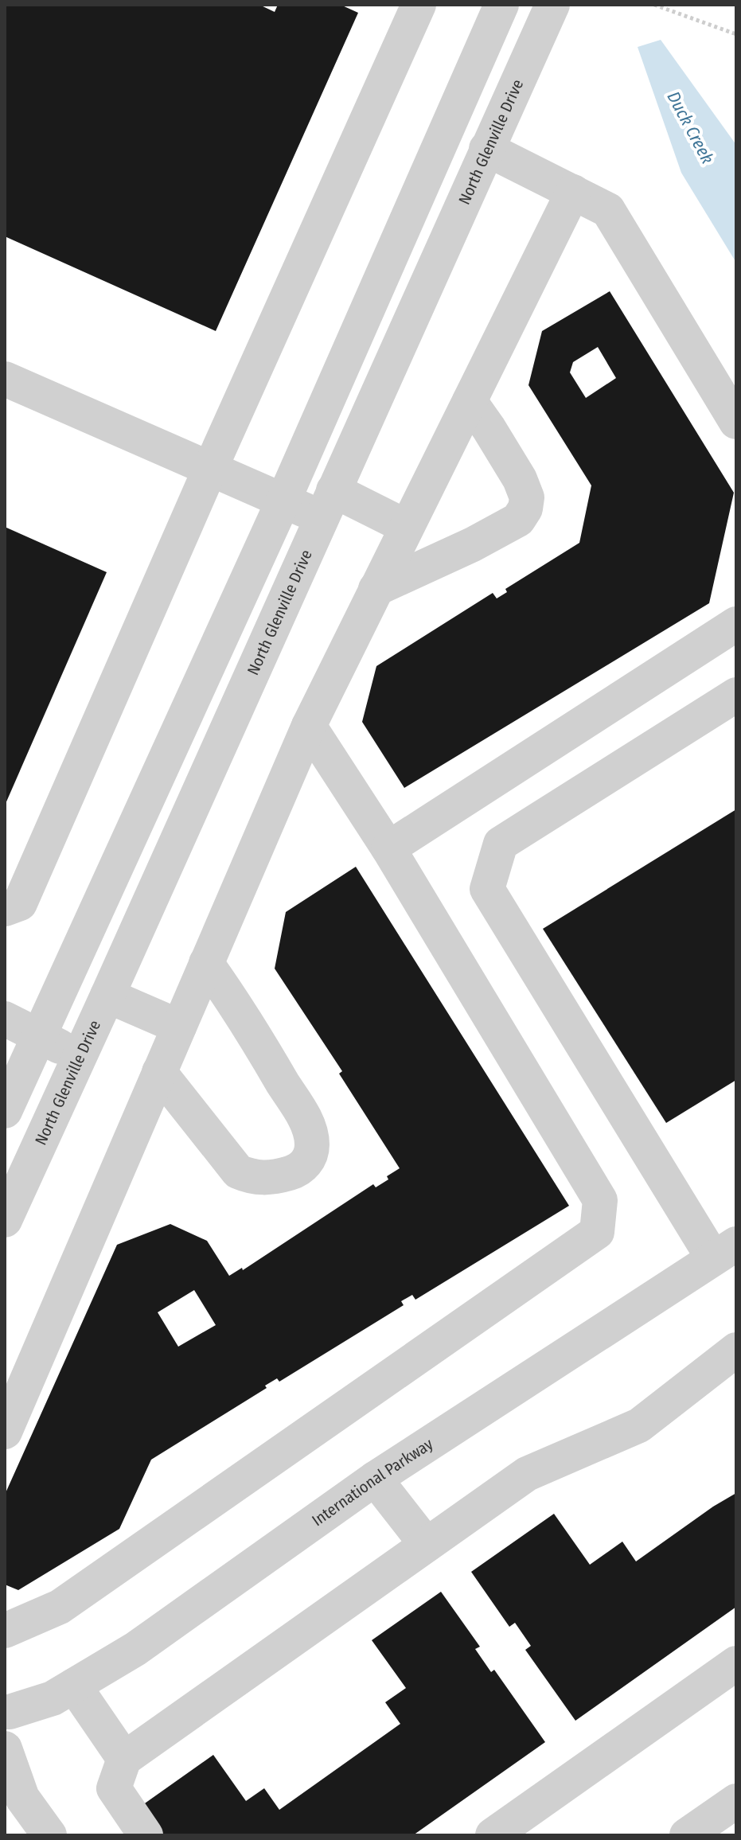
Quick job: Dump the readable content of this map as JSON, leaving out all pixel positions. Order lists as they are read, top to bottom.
{
  "streets": {
    "street": ["North Glenville Drive", "International Parkway"]
  },
  "water": ["Duck Creek"]
}
